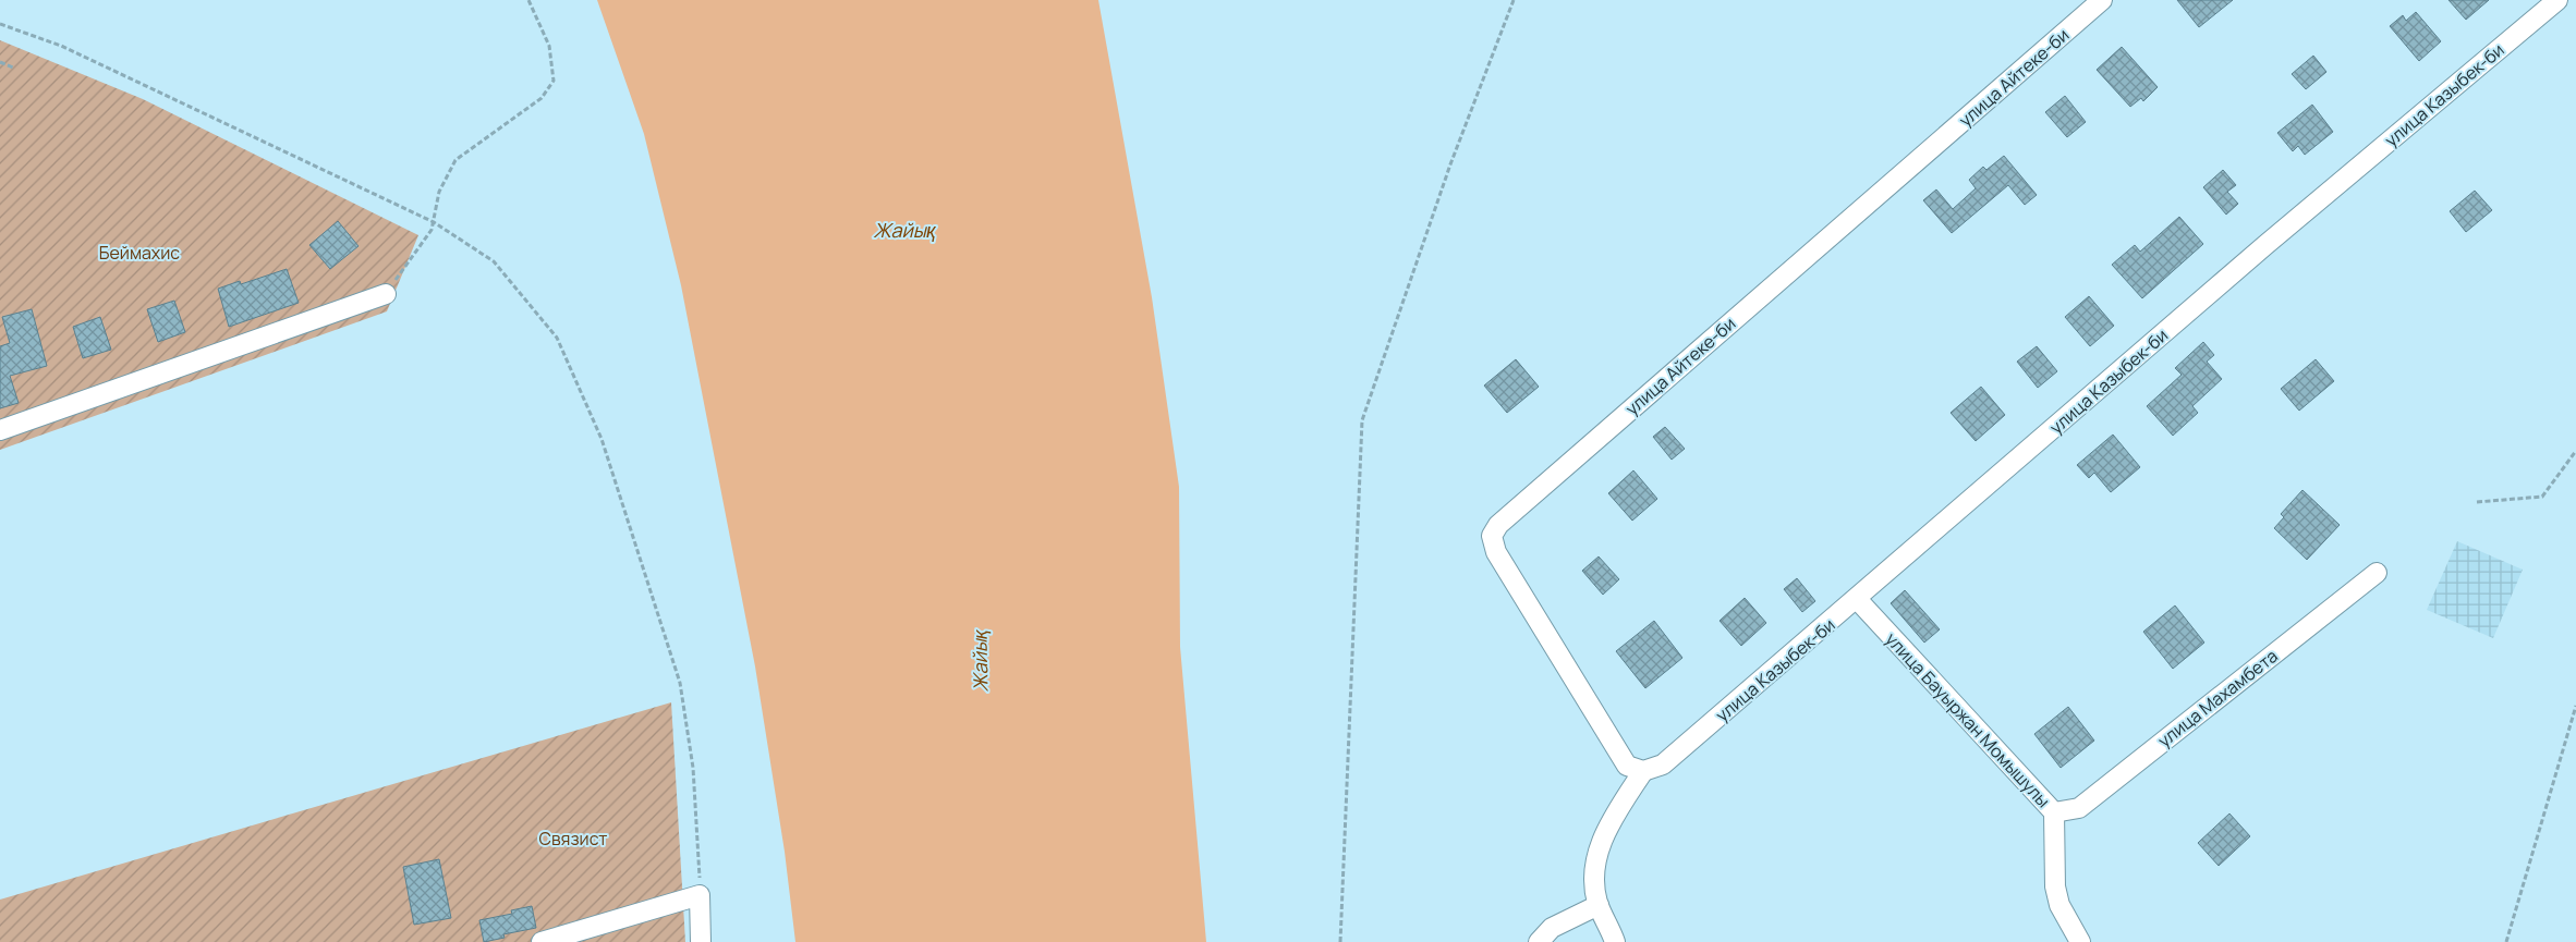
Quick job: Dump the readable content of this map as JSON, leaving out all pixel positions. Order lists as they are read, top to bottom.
{
  "streets": {
    "street": [
      "улица Айтеке-би",
      "улица Казыбек-би",
      "улица Махамбета",
      "улица Бауыржан Момышулы"
    ]
  },
  "crossings": [
    ["улица Айтеке-би", "улица Казыбек-би"],
    ["улица Казыбек-би", "улица Бауыржан Момышулы"],
    ["улица Махамбета", "улица Бауыржан Момышулы"]
  ],
  "water": ["Жайық"],
  "parks": ["Беймахис", "Связист"]
}
